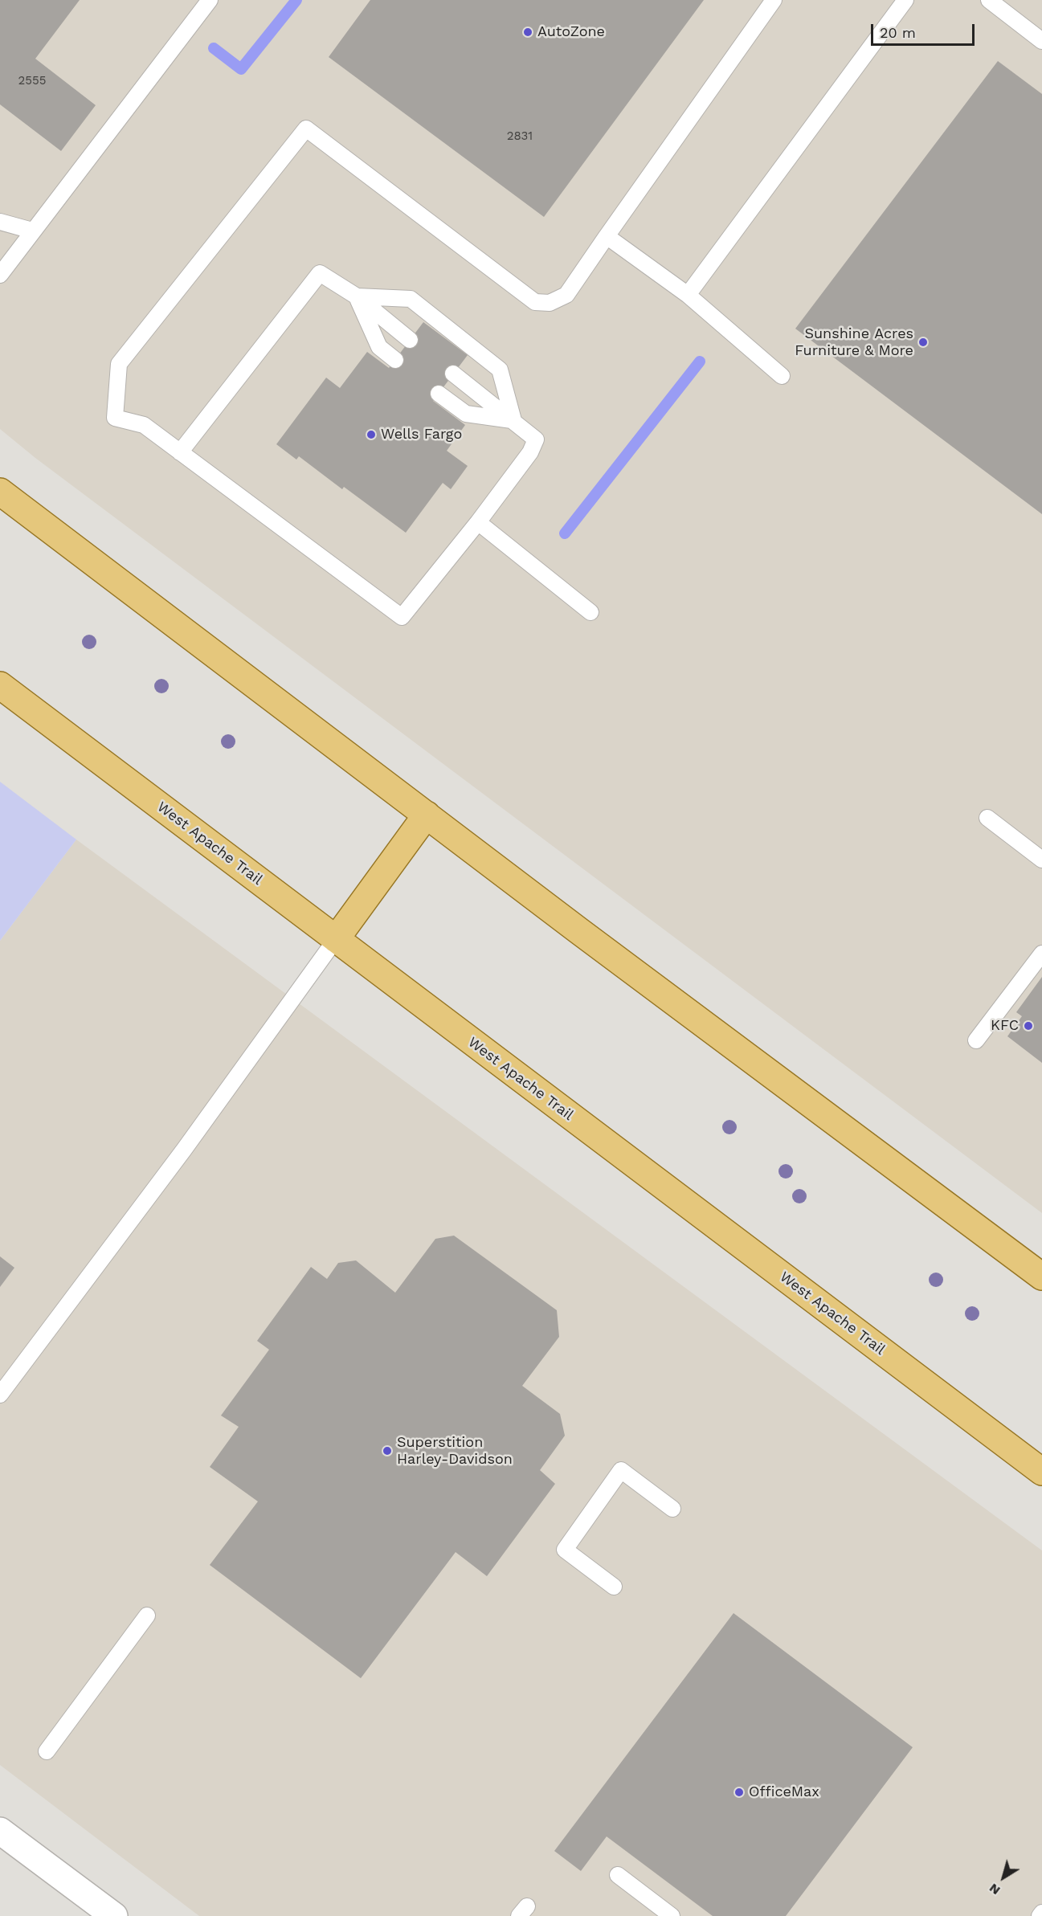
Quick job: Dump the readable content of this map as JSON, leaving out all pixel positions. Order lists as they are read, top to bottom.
{
  "streets": {
    "main road": ["West Apache Trail"]
  },
  "places": [
    "AutoZone",
    "Sunshine Acres Furniture & More",
    "Wells Fargo",
    "KFC",
    "Superstition Harley-Davidson",
    "OfficeMax"
  ],
  "house_numbers": ["2555", "2831"],
  "scale_bar": "20 m",
  "north": "bottom left"
}
